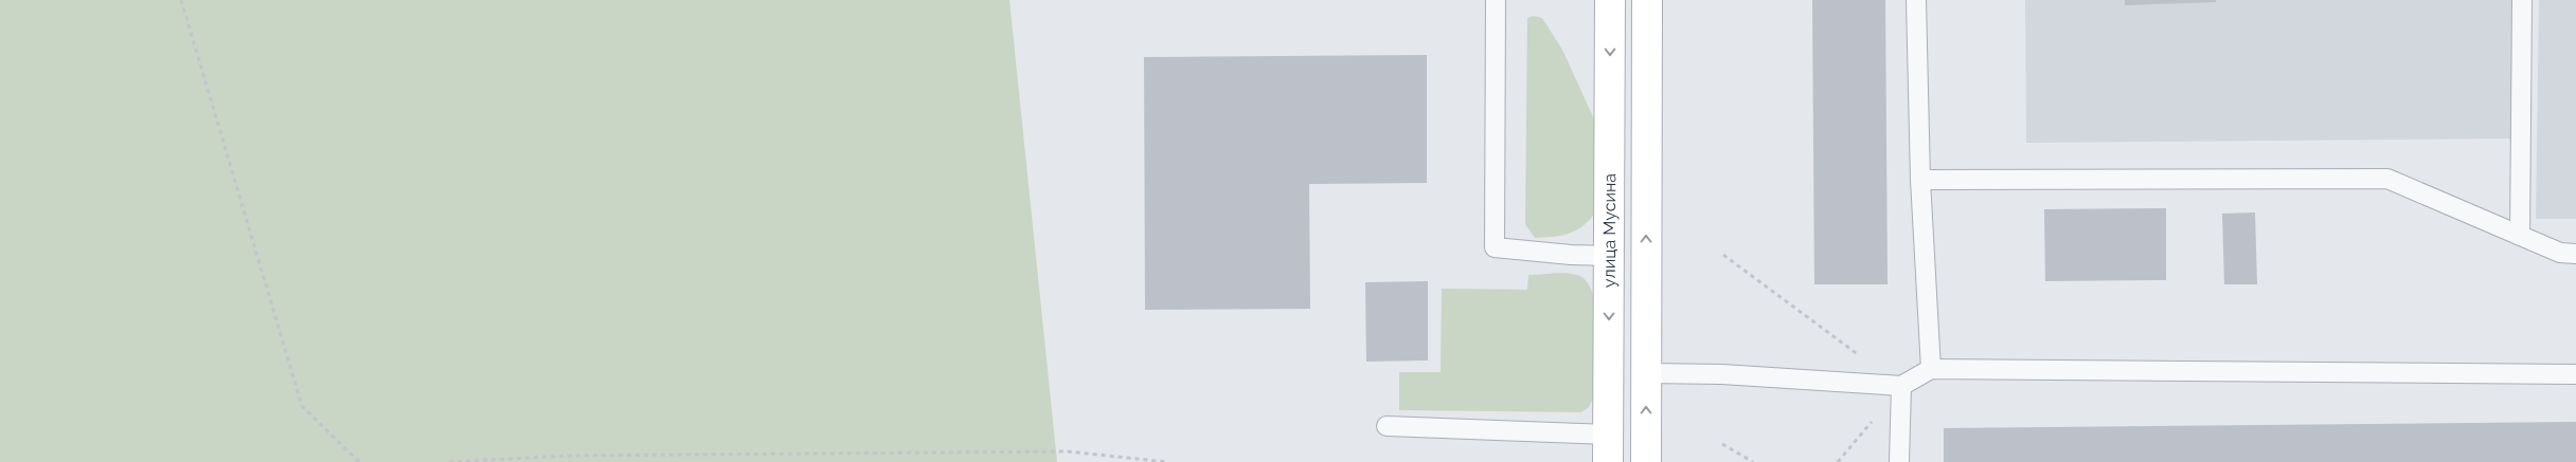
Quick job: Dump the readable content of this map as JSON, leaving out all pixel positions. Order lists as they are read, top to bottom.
{
  "streets": {
    "street": ["улица Мусина"]
  }
}
